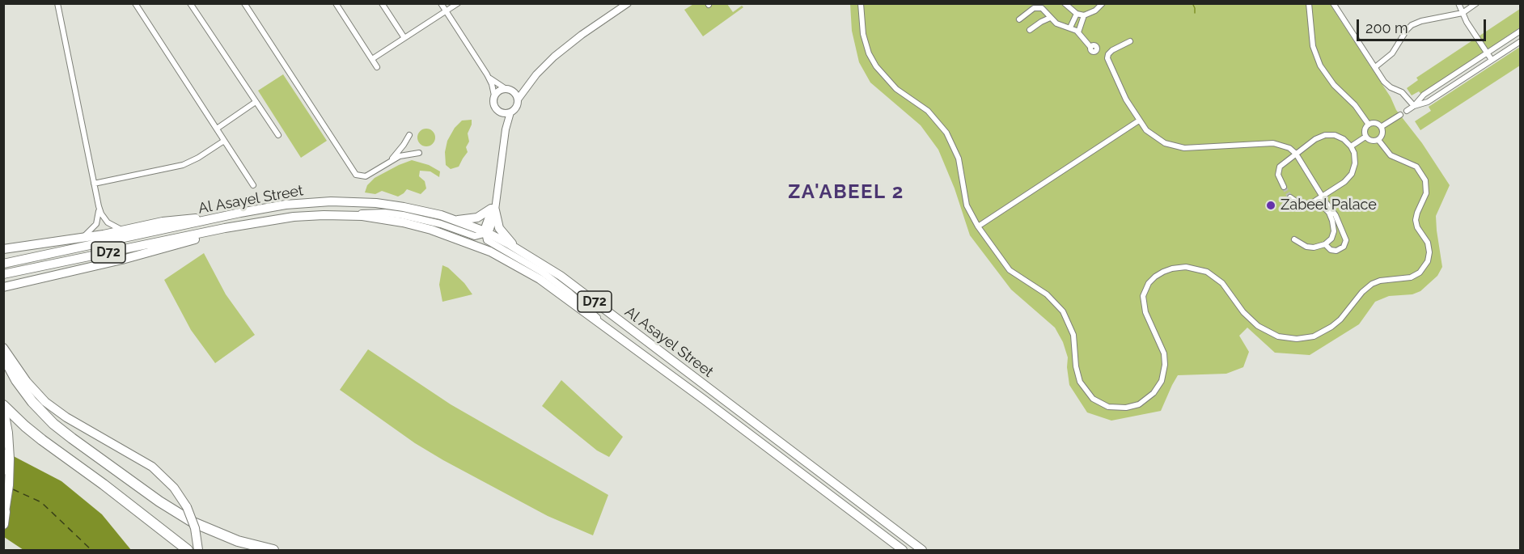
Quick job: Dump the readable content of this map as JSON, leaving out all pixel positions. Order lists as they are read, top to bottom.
{
  "streets": {
    "main road": ["Al Asayel Street", "D72"]
  },
  "crossings": [
    ["Al Asayel Street", "D72"]
  ],
  "districts": ["ZA'ABEEL 2"],
  "places": ["Zabeel Palace"],
  "scale_bar": "200 m"
}
